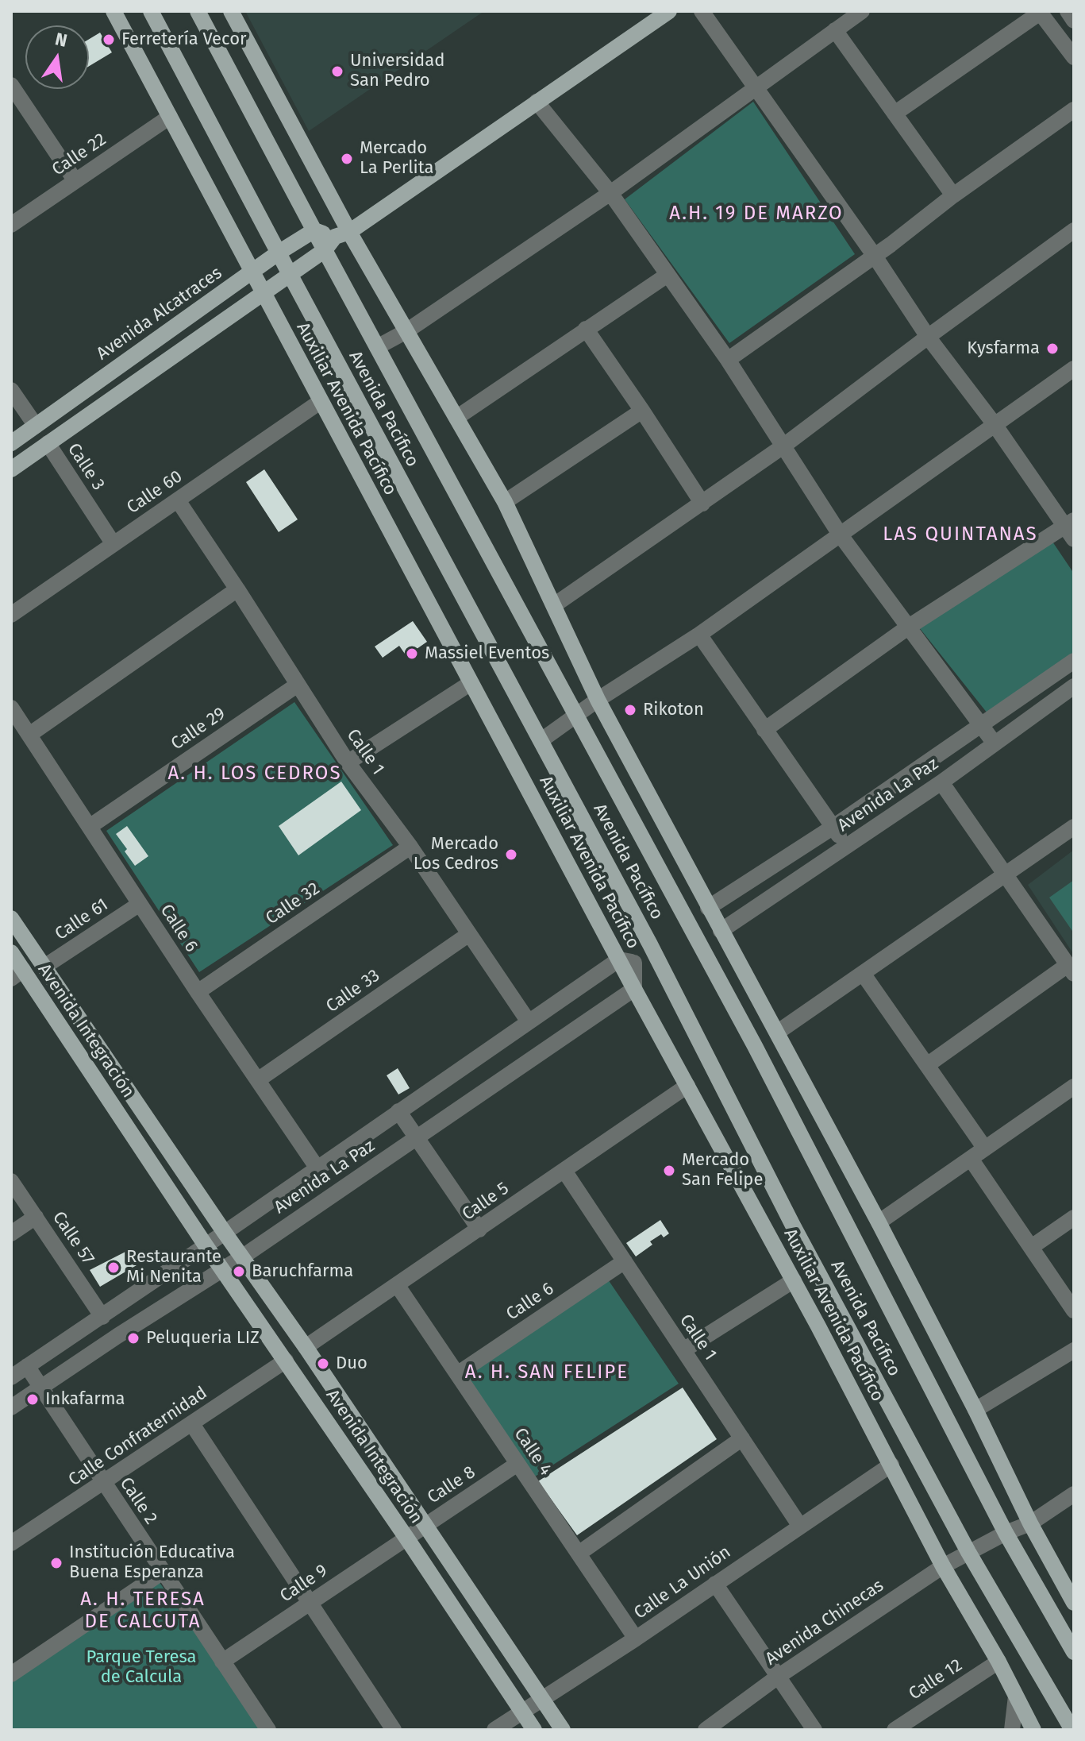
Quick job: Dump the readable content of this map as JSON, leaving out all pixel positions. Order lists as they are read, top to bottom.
{
  "streets": {
    "main road": [
      "Avenida Alcatraces",
      "Auxiliar Avenida Pacífico",
      "Avenida Pacífico",
      "Avenida Integración"
    ],
    "street": [
      "Calle 22",
      "Calle 3",
      "Calle 60",
      "Calle 29",
      "Calle 1",
      "Avenida La Paz",
      "Calle 32",
      "Calle 61",
      "Calle 6",
      "Calle 33",
      "Calle 5",
      "Calle 57",
      "Calle Confraternidad",
      "Calle 4",
      "Calle 8",
      "Calle 2",
      "Calle La Unión",
      "Calle 9",
      "Avenida Chinecas",
      "Calle 12"
    ]
  },
  "crossings": [
    ["Calle 22", "Auxiliar Avenida Pacífico"],
    ["Avenida Alcatraces", "Auxiliar Avenida Pacífico"],
    ["Avenida Alcatraces", "Avenida Pacífico"],
    ["Auxiliar Avenida Pacífico", "Calle 60"],
    ["Auxiliar Avenida Pacífico", "Avenida La Paz"],
    ["Auxiliar Avenida Pacífico", "Calle 5"],
    ["Auxiliar Avenida Pacífico", "Calle La Unión"],
    ["Auxiliar Avenida Pacífico", "Avenida Chinecas"],
    ["Auxiliar Avenida Pacífico", "Calle 12"],
    ["Avenida Pacífico", "Avenida Chinecas"],
    ["Calle 3", "Calle 60"],
    ["Calle 60", "Calle 1"],
    ["Calle 29", "Calle 1"],
    ["Calle 29", "Calle 6"],
    ["Calle 1", "Calle 32"],
    ["Calle 1", "Calle 6"],
    ["Calle 1", "Calle 33"],
    ["Calle 1", "Calle 5"],
    ["Calle 1", "Calle La Unión"],
    ["Avenida La Paz", "Avenida Integración"],
    ["Avenida La Paz", "Calle 2"],
    ["Calle 32", "Calle 6"],
    ["Calle 61", "Calle 6"],
    ["Calle 6", "Calle 33"],
    ["Calle 6", "Calle 4"],
    ["Avenida Integración", "Calle Confraternidad"],
    ["Avenida Integración", "Calle 8"],
    ["Avenida Integración", "Calle La Unión"],
    ["Avenida Integración", "Calle 9"],
    ["Calle 5", "Calle 4"],
    ["Calle Confraternidad", "Calle 2"],
    ["Calle 4", "Calle 8"],
    ["Calle 4", "Calle La Unión"],
    ["Calle 8", "Calle 9"],
    ["Calle 2", "Calle 9"]
  ],
  "districts": [
    "A.H. 19 DE MARZO",
    "LAS QUINTANAS",
    "A. H. LOS CEDROS",
    "A. H. SAN FELIPE",
    "A. H. TERESA DE CALCUTA"
  ],
  "parks": ["Parque Teresa de Calcula"],
  "places": [
    "Ferretería Vecor",
    "Universidad San Pedro",
    "Mercado La Perlita",
    "Kysfarma",
    "Massiel Eventos",
    "Rikoton",
    "Mercado Los Cedros",
    "Mercado San Felipe",
    "Restaurante Mi Nenita",
    "Baruchfarma",
    "Peluqueria LIZ",
    "Duo",
    "Inkafarma",
    "Institución Educativa Buena Esperanza"
  ],
  "north": "top"
}
